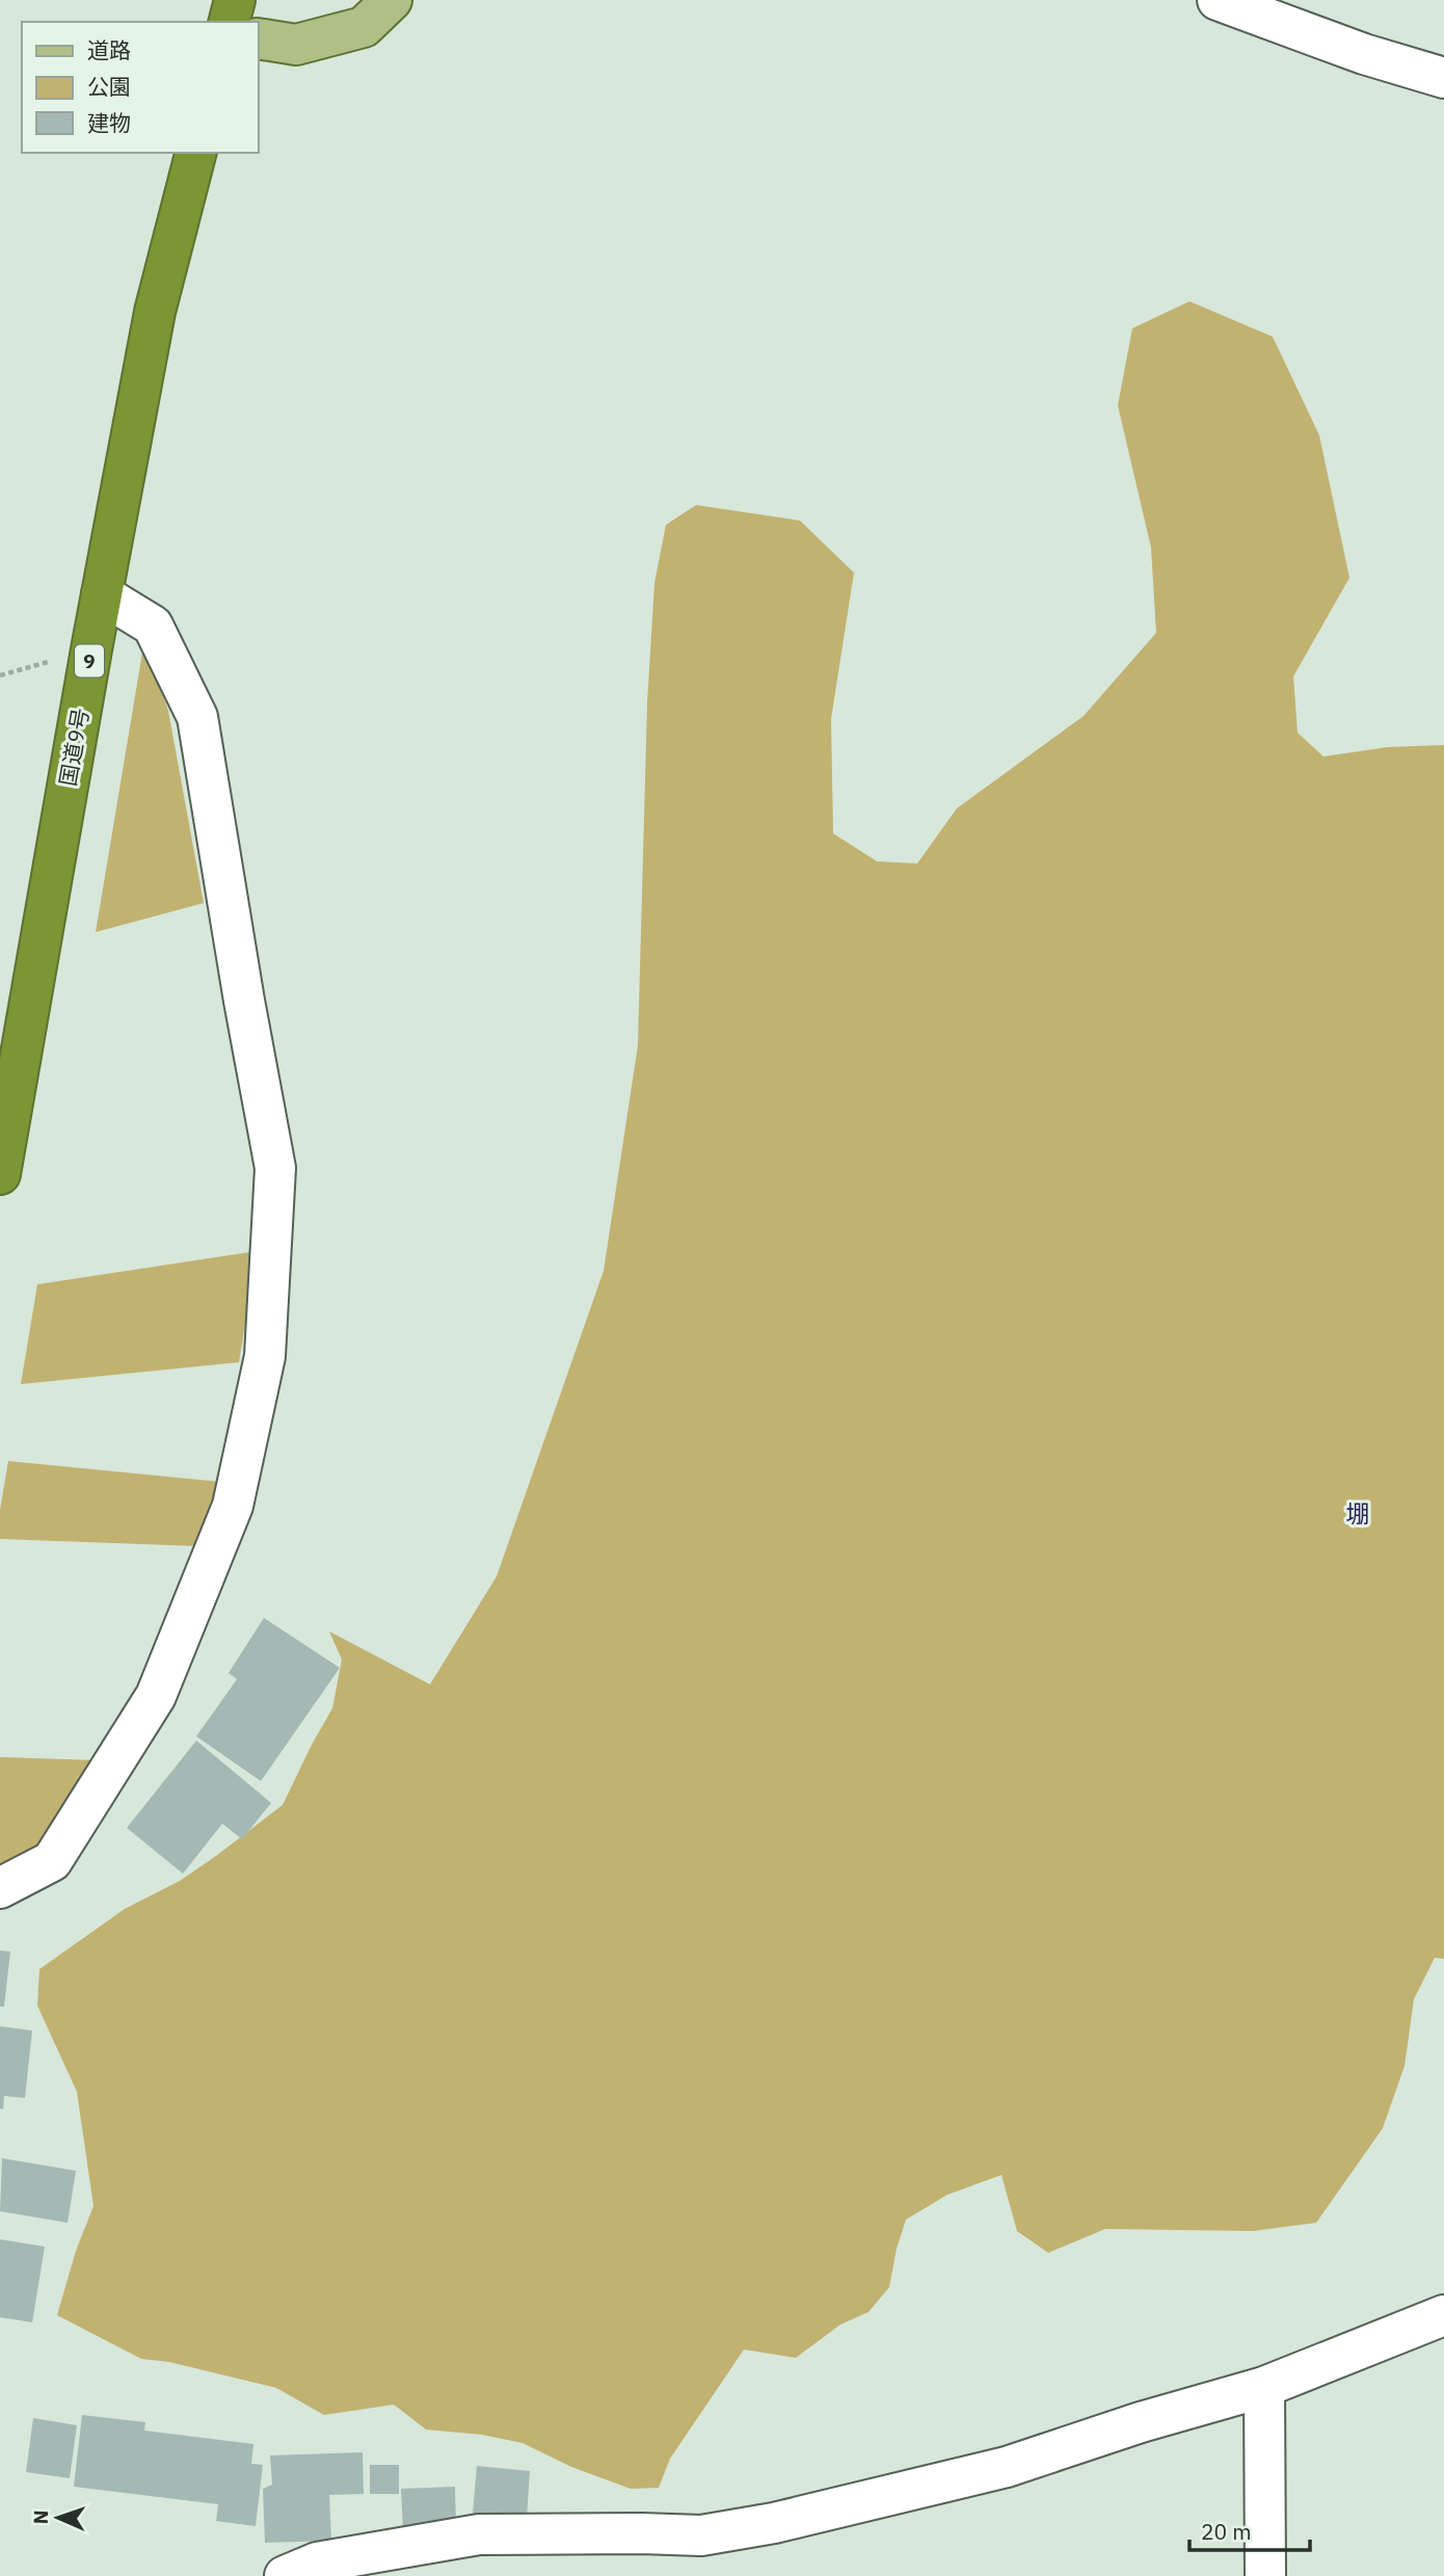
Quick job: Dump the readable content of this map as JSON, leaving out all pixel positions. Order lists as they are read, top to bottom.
{
  "streets": {
    "highway": ["9", "国道9号"]
  },
  "districts": ["堋"],
  "legend": ["道路", "公園", "建物"],
  "scale_bar": "20 m",
  "north": "left"
}
